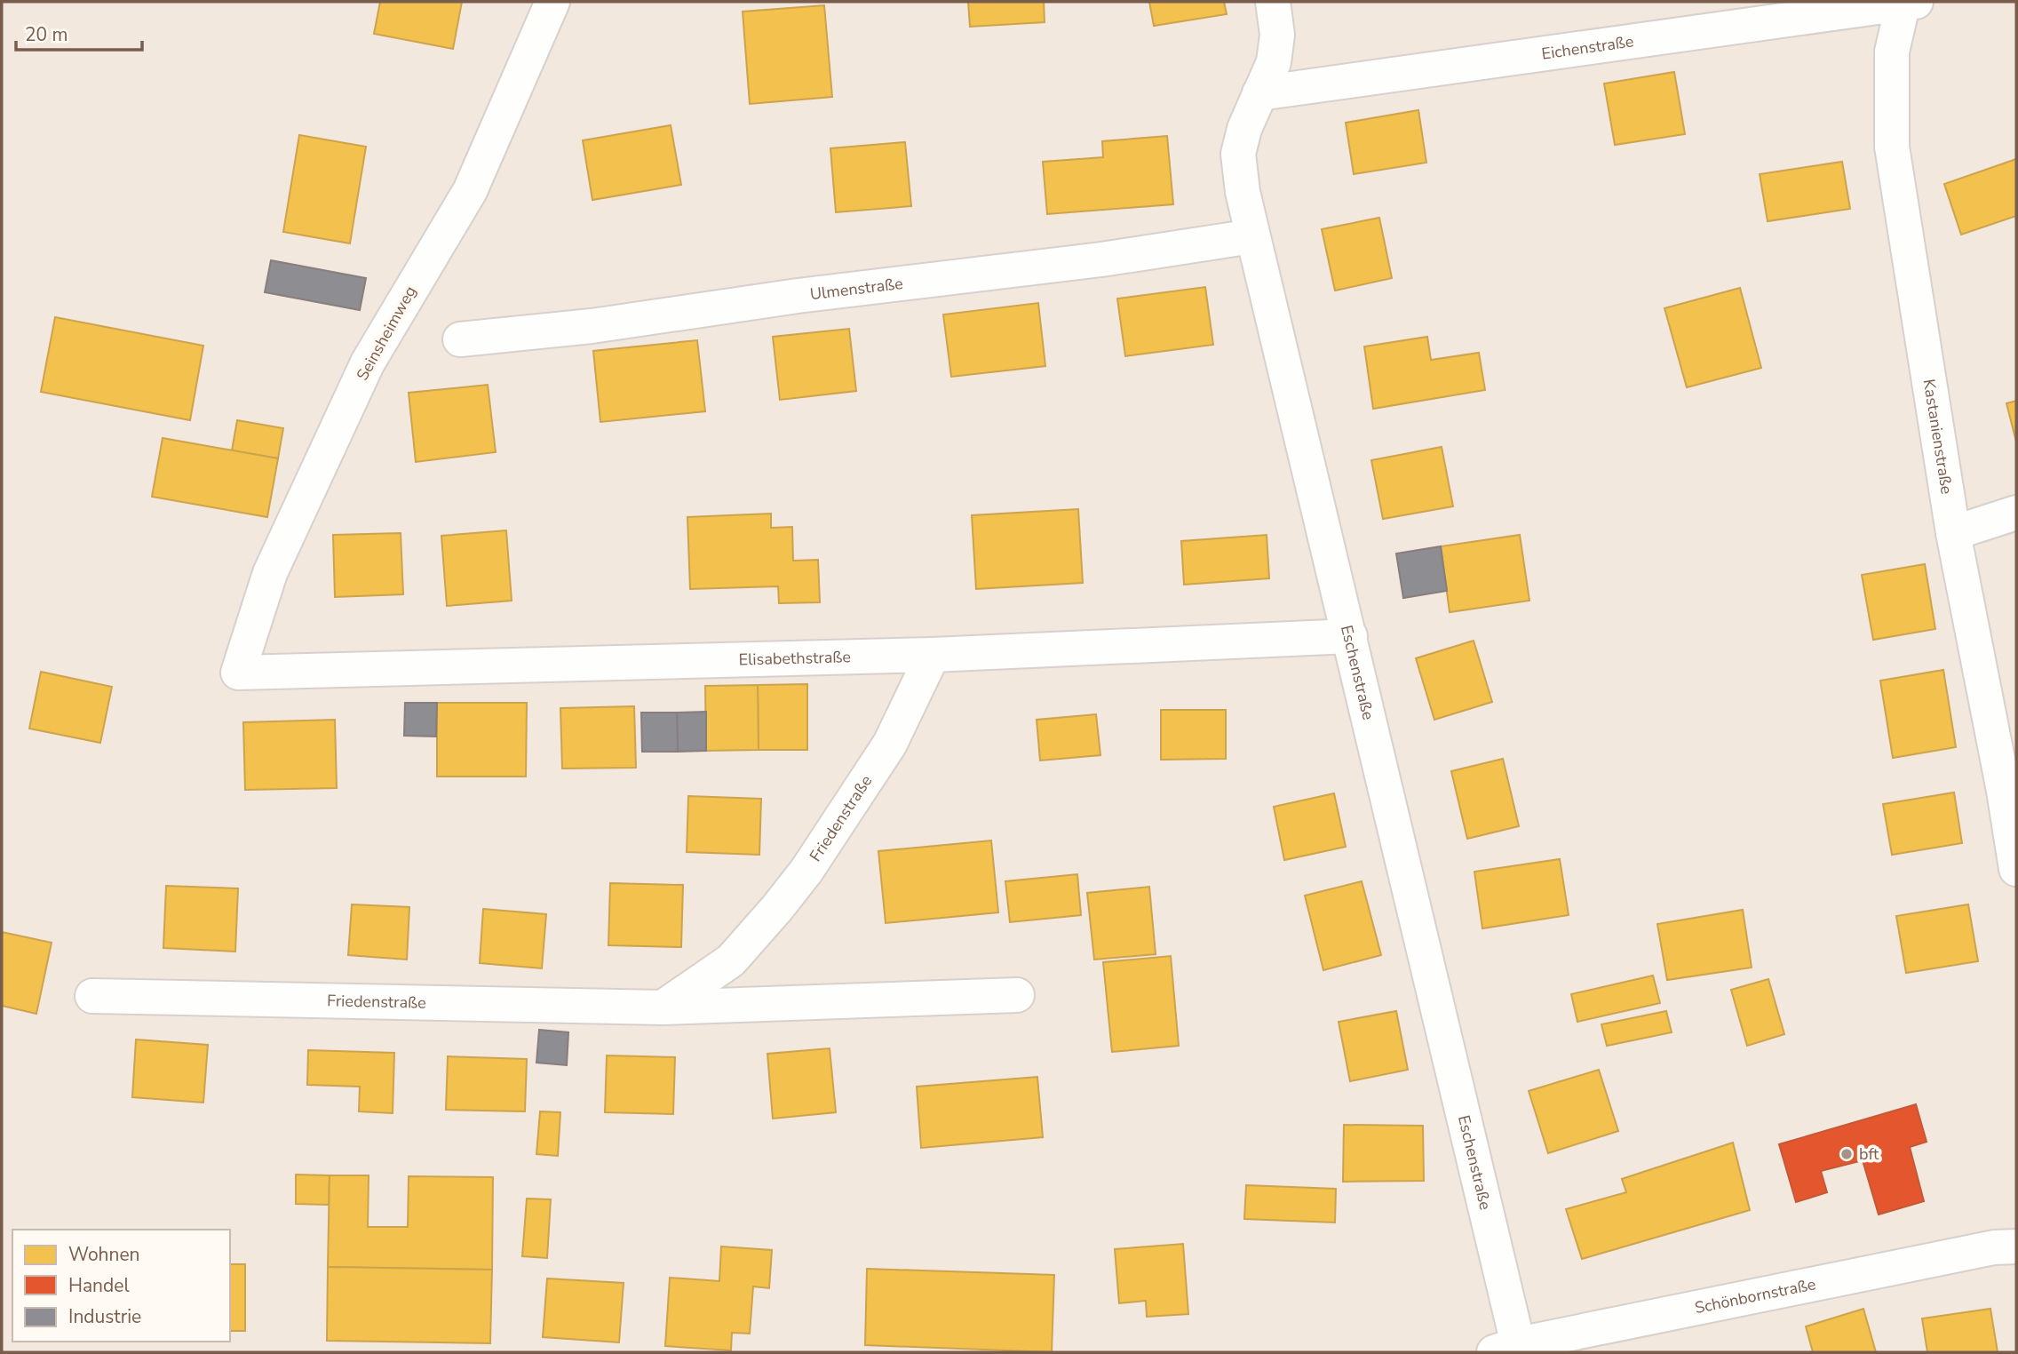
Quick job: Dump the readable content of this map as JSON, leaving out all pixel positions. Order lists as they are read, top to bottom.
{
  "streets": {
    "street": [
      "Eichenstraße",
      "Ulmenstraße",
      "Seinsheimweg",
      "Kastanienstraße",
      "Elisabethstraße",
      "Eschenstraße",
      "Friedenstraße",
      "Schönbornstraße"
    ]
  },
  "crossings": [
    ["Eichenstraße", "Kastanienstraße"],
    ["Eichenstraße", "Eschenstraße"],
    ["Ulmenstraße", "Eschenstraße"],
    ["Seinsheimweg", "Elisabethstraße"],
    ["Elisabethstraße", "Eschenstraße"],
    ["Elisabethstraße", "Friedenstraße"],
    ["Eschenstraße", "Schönbornstraße"]
  ],
  "places": ["bft"],
  "legend": ["Wohnen", "Handel", "Industrie"],
  "scale_bar": "20 m"
}
